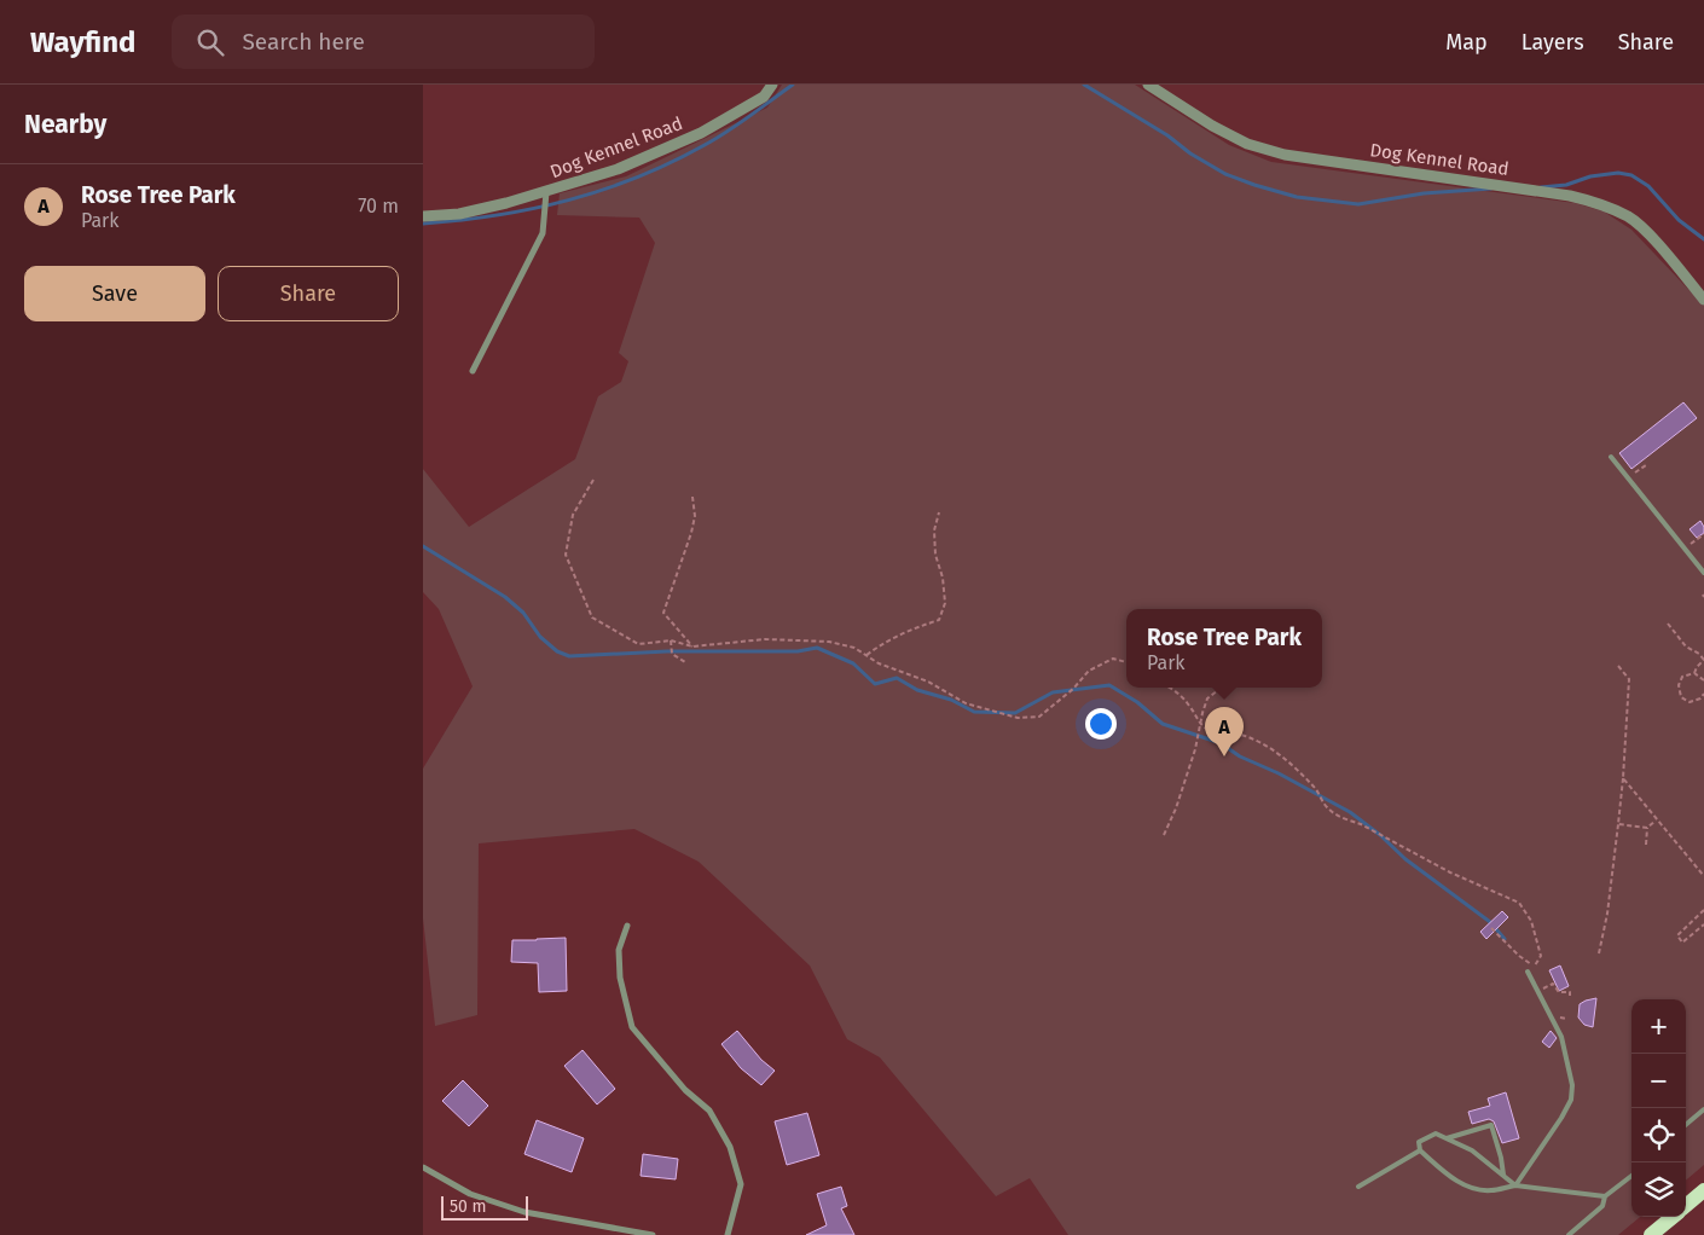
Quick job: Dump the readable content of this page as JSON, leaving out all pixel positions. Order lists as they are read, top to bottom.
{
  "streets": {
    "street": ["Dog Kennel Road"]
  },
  "scale_bar": "50 m",
  "page": {
    "header": "Wayfind",
    "search": "Search here",
    "nav": ["Map", "Layers", "Share"],
    "heading": "Nearby",
    "list": [
      {
        "mark": "A",
        "name": "Rose Tree Park",
        "note": "Park",
        "value": "70 m"
      }
    ],
    "buttons": ["Save", "Share"],
    "popup": ["Rose Tree Park", "Park"],
    "pins": "A",
    "map_buttons": ["+", "−"],
    "scale": "50 m"
  }
}
